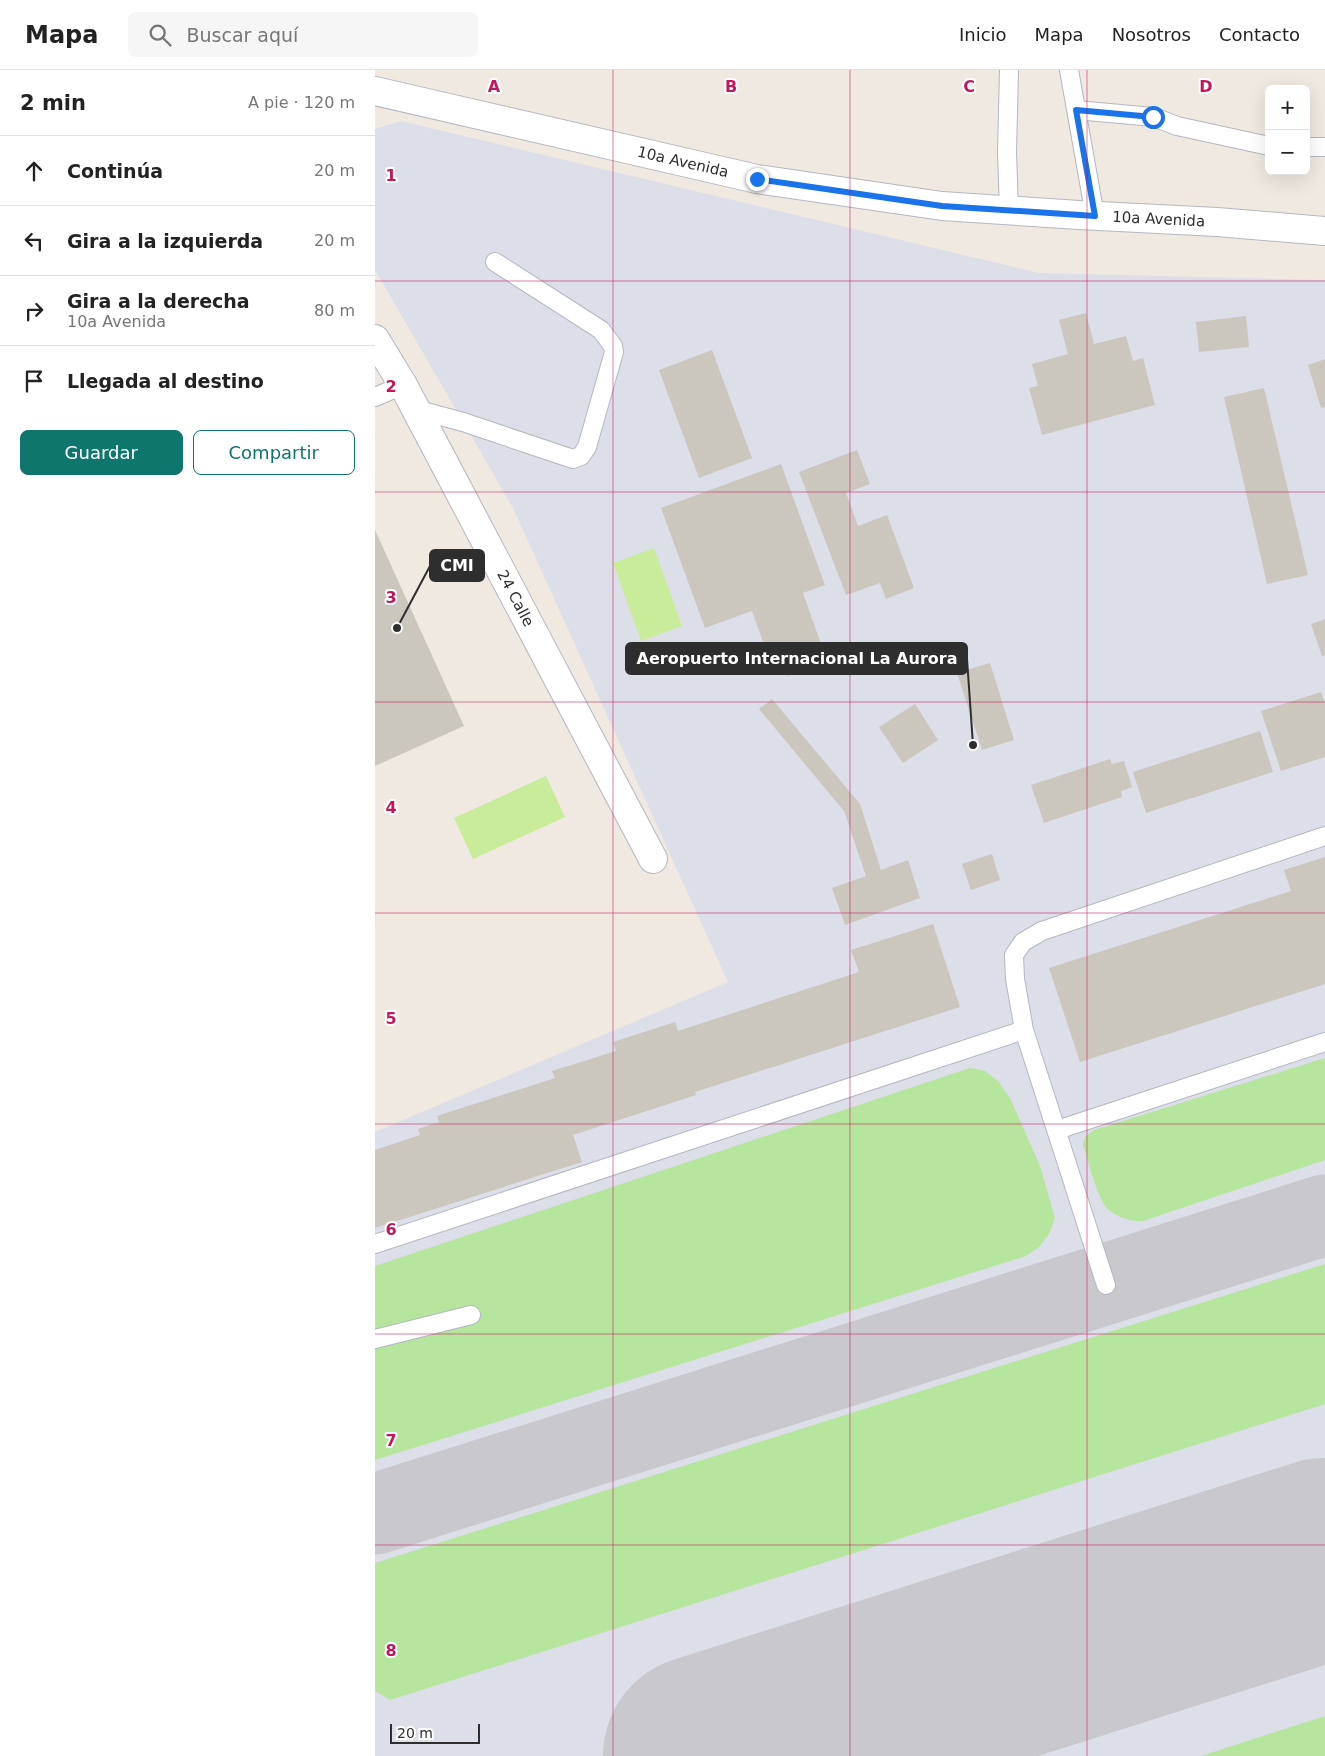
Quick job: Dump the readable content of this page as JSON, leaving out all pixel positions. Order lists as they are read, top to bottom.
{
  "streets": {
    "main road": ["10a Avenida", "24 Calle"]
  },
  "places": ["CMI", "Aeropuerto Internacional La Aurora"],
  "scale_bar": "20 m",
  "page": {
    "header": "Mapa",
    "search": "Buscar aquí",
    "nav": [
      "Inicio",
      "Mapa",
      "Nosotros",
      "Contacto"
    ],
    "heading": ["2 min", "A pie · 120 m"],
    "map_buttons": ["+", "−"],
    "list": [
      ["Continúa", "20 m"],
      ["Gira a la izquierda", "20 m"],
      ["Gira a la derecha", "10a Avenida", "80 m"],
      "Llegada al destino"
    ],
    "buttons": ["Guardar", "Compartir"],
    "scale": "20 m"
  },
  "grid": {
    "columns": [
      "A",
      "B",
      "C",
      "D"
    ],
    "rows": [
      "1",
      "2",
      "3",
      "4",
      "5",
      "6",
      "7",
      "8"
    ]
  }
}
